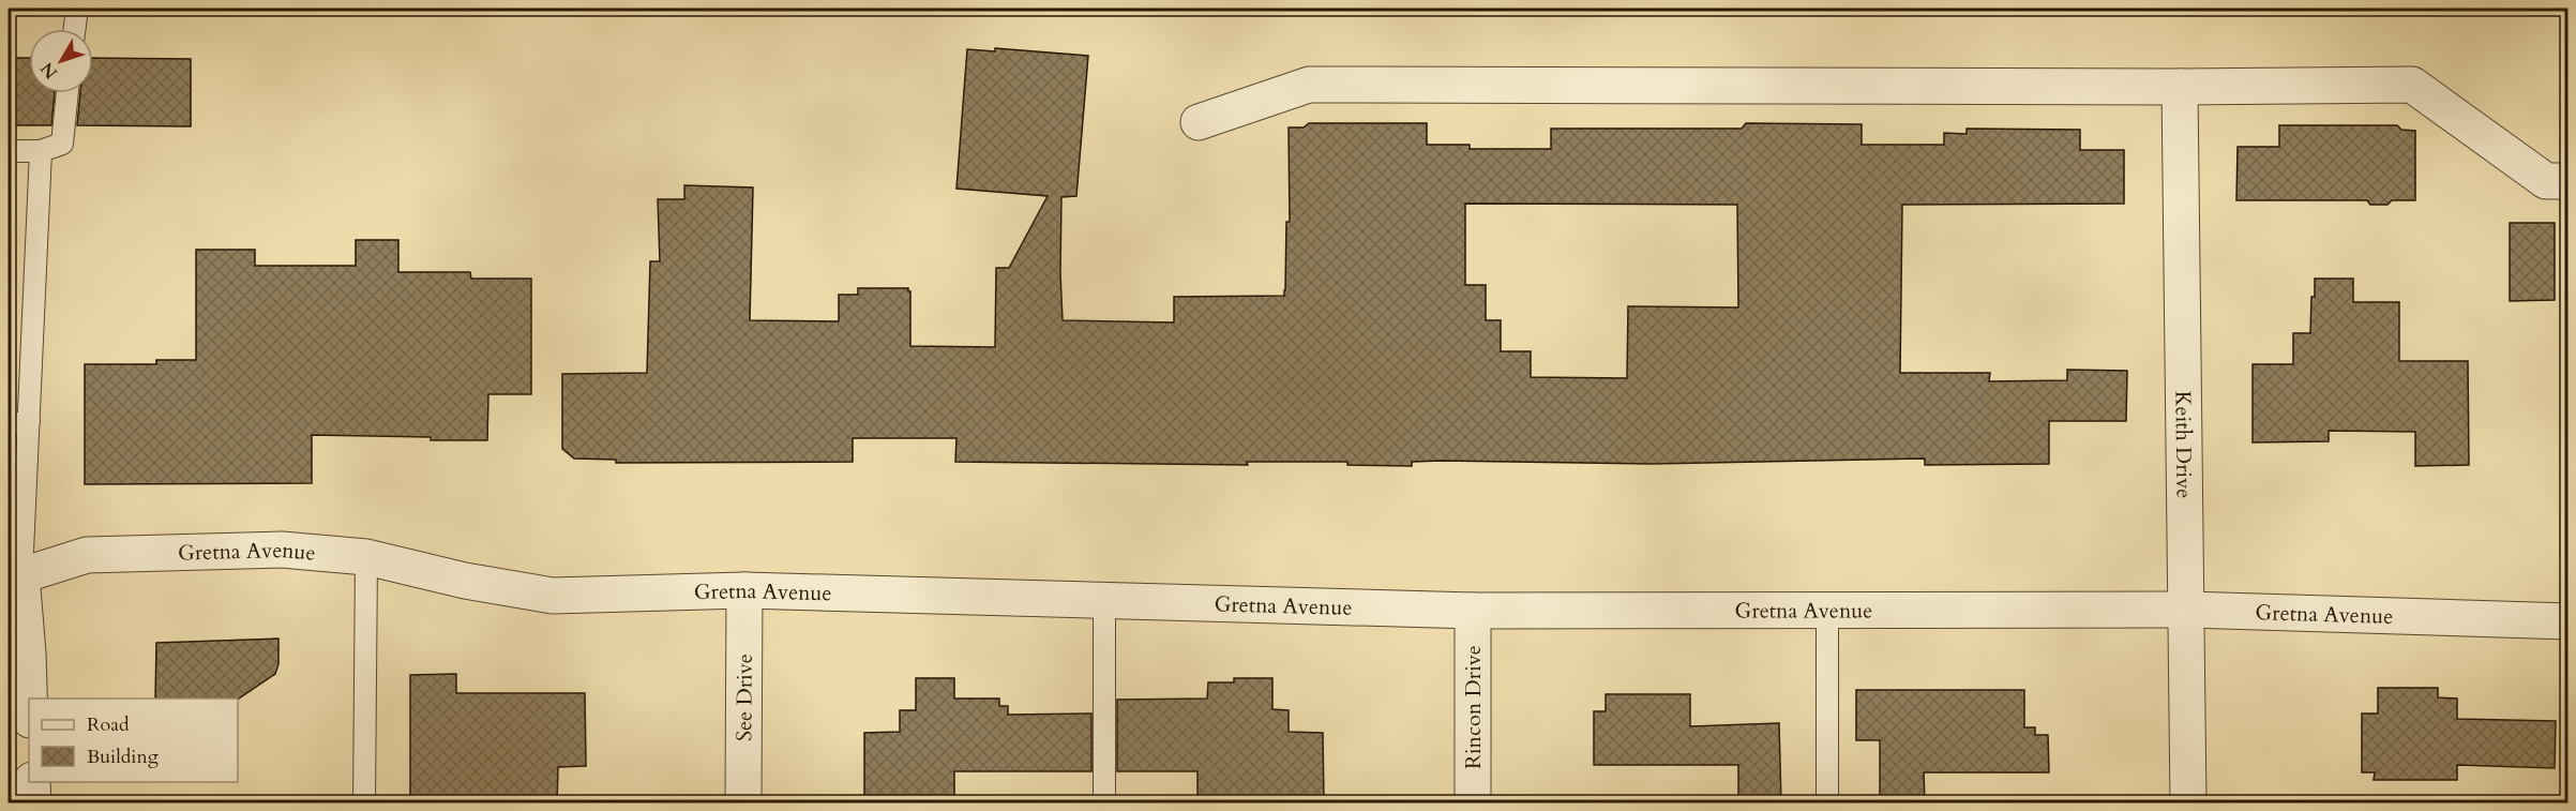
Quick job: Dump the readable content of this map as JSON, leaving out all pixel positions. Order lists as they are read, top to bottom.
{
  "streets": {
    "street": [
      "Keith Drive",
      "Gretna Avenue",
      "See Drive",
      "Rincon Drive"
    ]
  },
  "crossings": [
    ["Keith Drive", "Gretna Avenue"],
    ["Gretna Avenue", "See Drive"],
    ["Gretna Avenue", "Rincon Drive"]
  ],
  "legend": ["Road", "Building"],
  "north": "bottom left"
}
